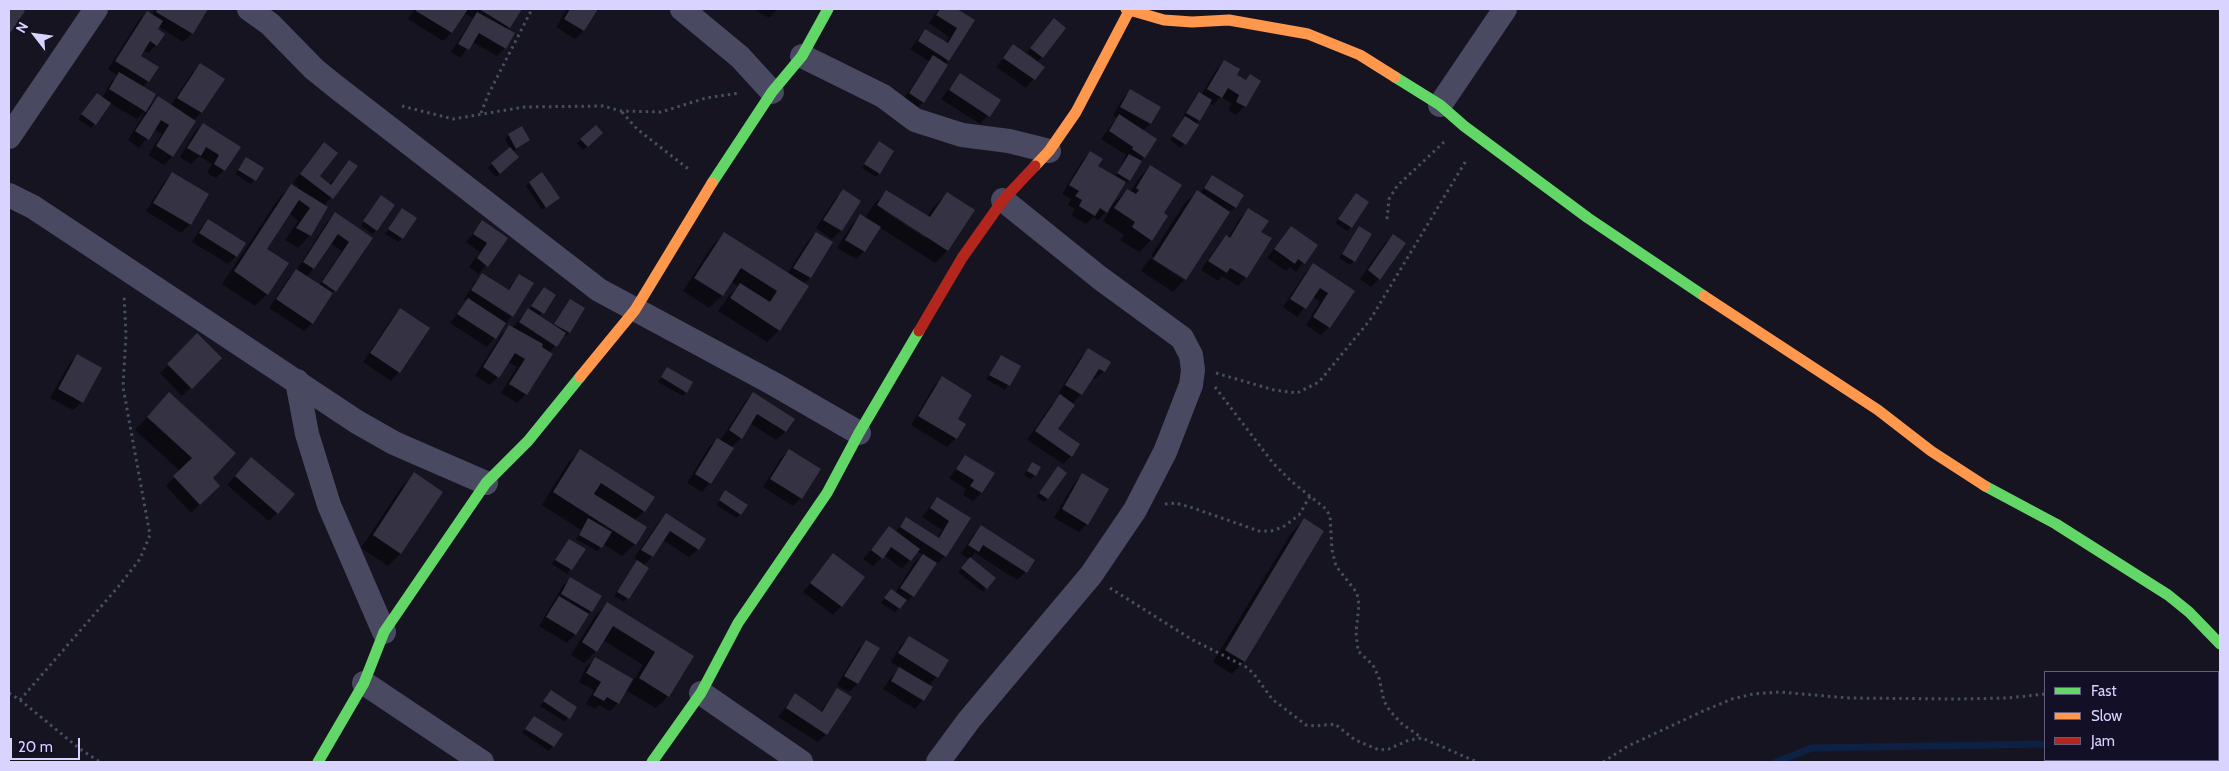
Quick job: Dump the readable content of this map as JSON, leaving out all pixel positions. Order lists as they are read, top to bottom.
{
  "legend": ["Fast", "Slow", "Jam"],
  "scale_bar": "20 m",
  "north": "top left"
}
